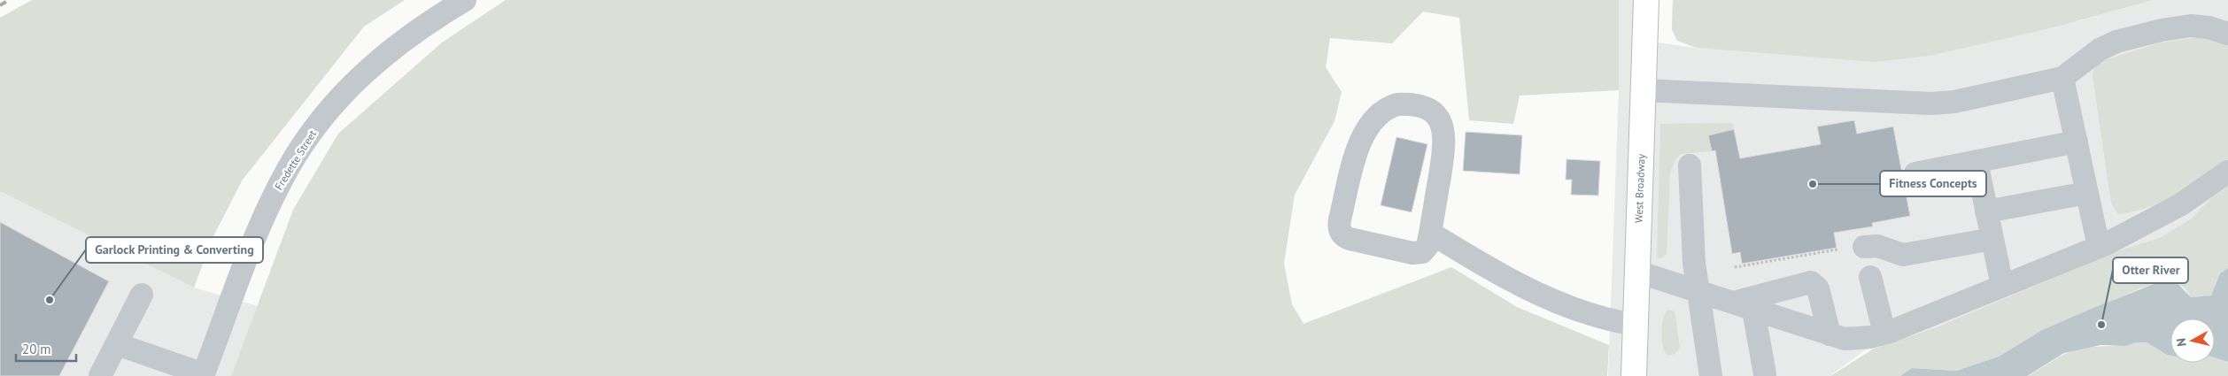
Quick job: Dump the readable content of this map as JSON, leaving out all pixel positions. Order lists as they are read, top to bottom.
{
  "streets": {
    "main road": ["West Broadway"],
    "street": ["Fredette Street"]
  },
  "places": ["Fitness Concepts", "Garlock Printing & Converting", "Otter River"],
  "scale_bar": "20 m",
  "north": "left"
}
